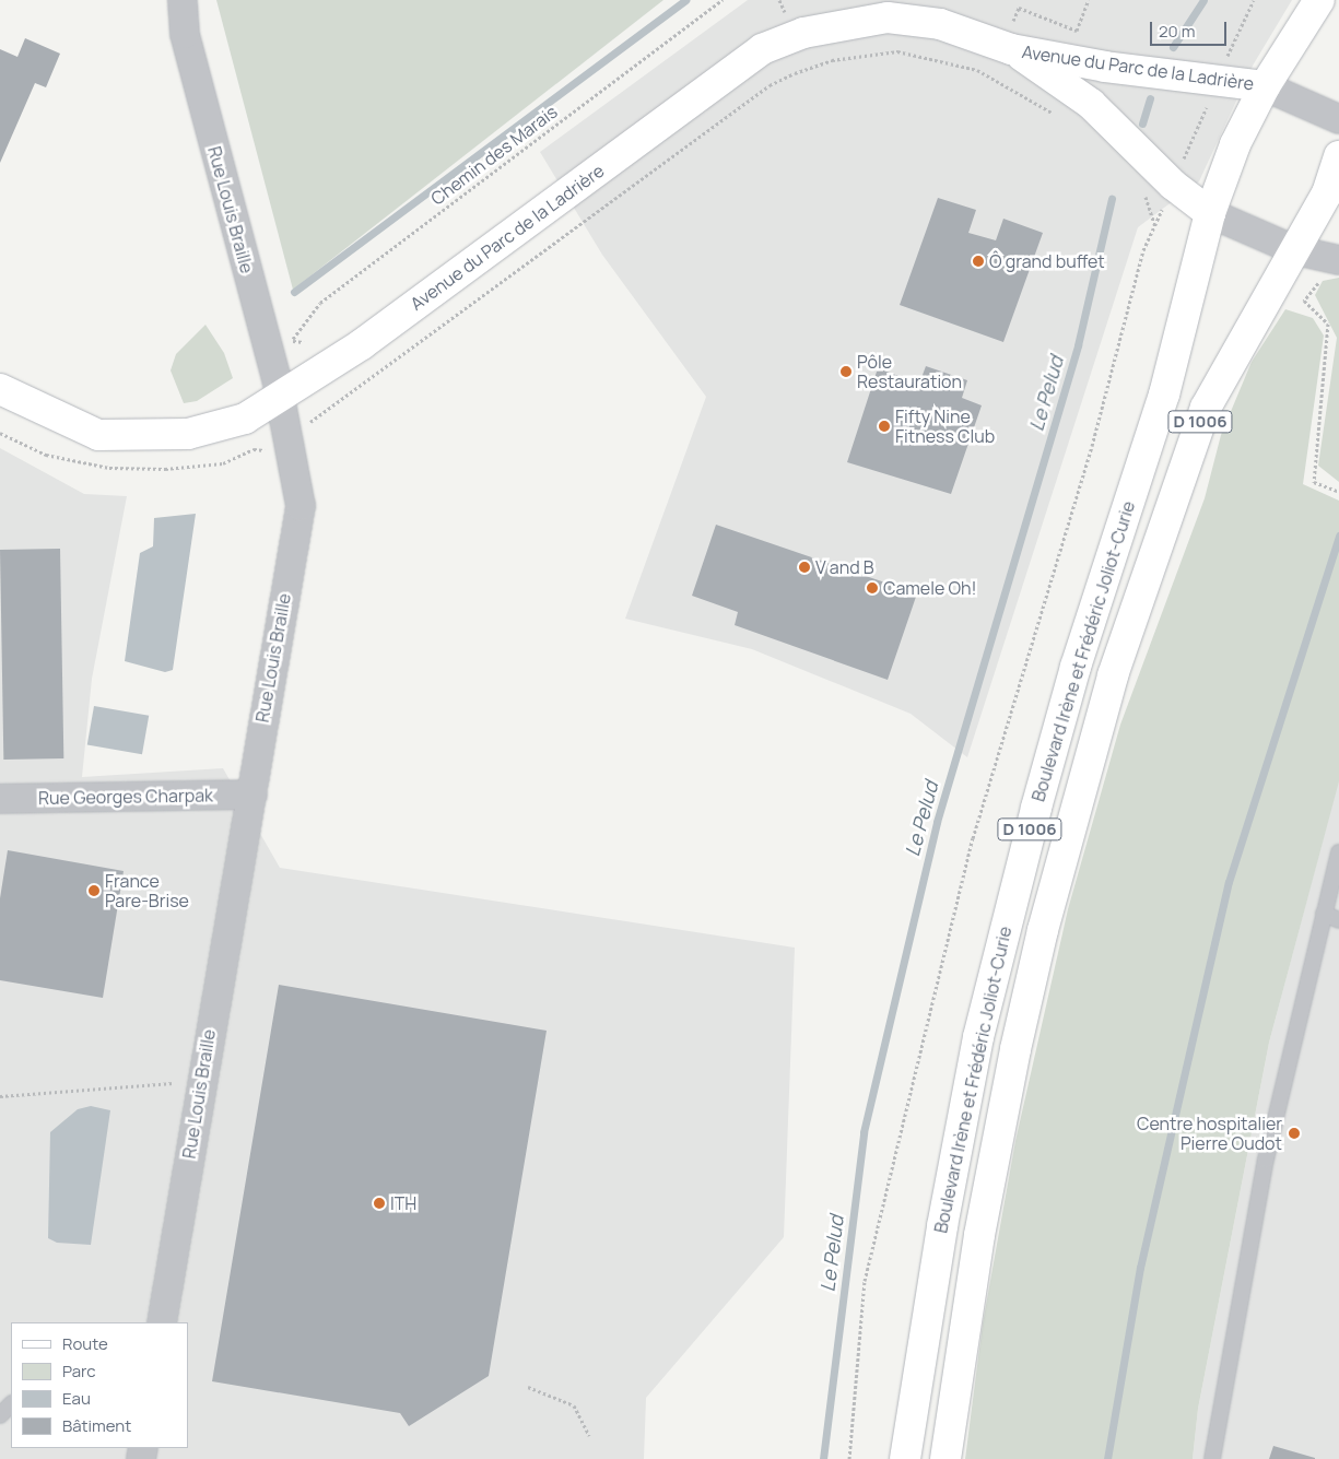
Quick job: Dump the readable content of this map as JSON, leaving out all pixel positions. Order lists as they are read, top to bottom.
{
  "streets": {
    "main road": ["Avenue du Parc de la Ladrière", "D 1006", "Boulevard Irène et Frédéric Joliot-Curie"],
    "street": ["Rue Louis Braille", "Rue Georges Charpak"],
    "path": ["Chemin des Marais"]
  },
  "crossings": [
    ["Avenue du Parc de la Ladrière", "Rue Louis Braille"],
    ["Avenue du Parc de la Ladrière", "Boulevard Irène et Frédéric Joliot-Curie"],
    ["Rue Louis Braille", "Rue Georges Charpak"]
  ],
  "water": ["Le Pelud"],
  "places": [
    "Ô grand buffet",
    "Pôle Restauration",
    "Fifty Nine Fitness Club",
    "V and B",
    "Camele Oh!",
    "France Pare-Brise",
    "Centre hospitalier Pierre Oudot",
    "ITH"
  ],
  "legend": [
    "Route",
    "Parc",
    "Eau",
    "Bâtiment"
  ],
  "scale_bar": "20 m"
}
